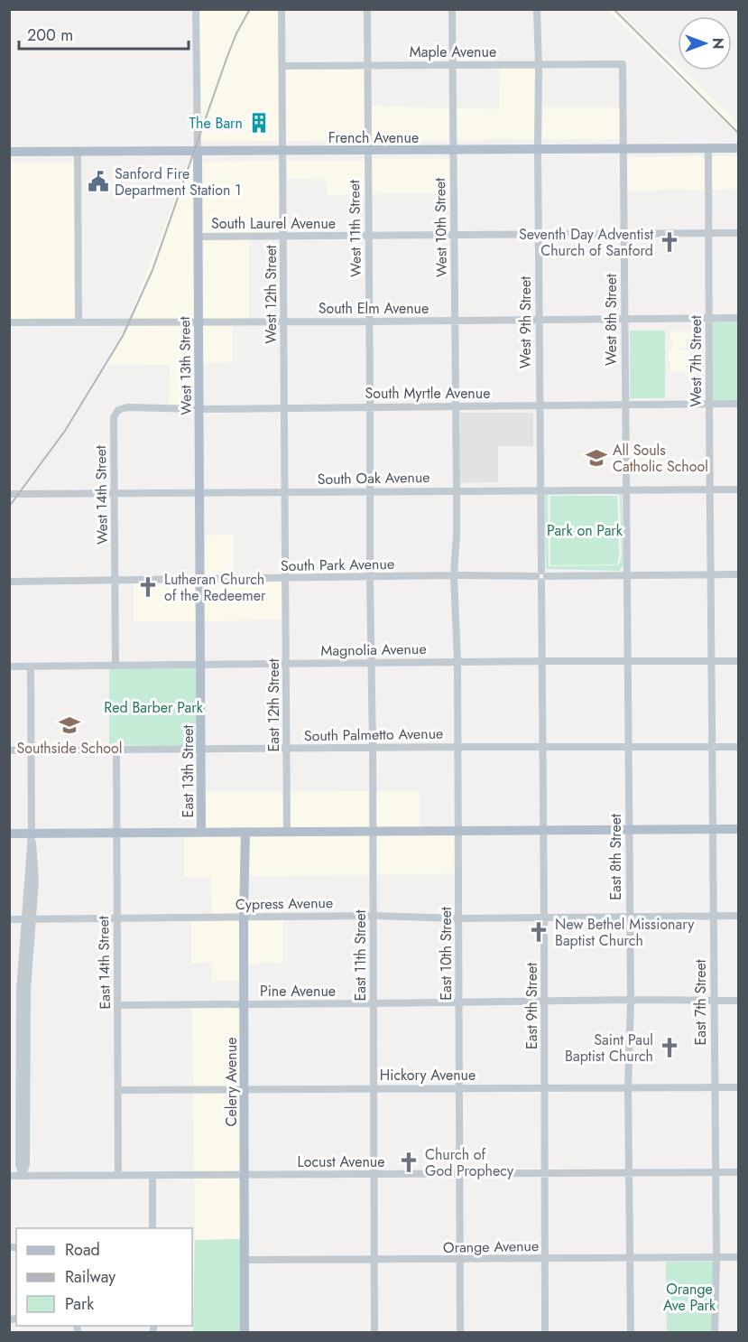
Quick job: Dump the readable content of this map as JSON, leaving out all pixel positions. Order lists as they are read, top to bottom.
{
  "streets": {
    "main road": [
      "French Avenue",
      "West 13th Street",
      "East 13th Street",
      "Celery Avenue"
    ],
    "street": [
      "Maple Avenue",
      "South Laurel Avenue",
      "West 10th Street",
      "West 11th Street",
      "West 12th Street",
      "South Elm Avenue",
      "West 8th Street",
      "West 9th Street",
      "West 7th Street",
      "South Myrtle Avenue",
      "South Oak Avenue",
      "West 14th Street",
      "South Park Avenue",
      "Magnolia Avenue",
      "East 12th Street",
      "South Palmetto Avenue",
      "East 8th Street",
      "Cypress Avenue",
      "East 10th Street",
      "East 11th Street",
      "East 14th Street",
      "Pine Avenue",
      "East 7th Street",
      "East 9th Street",
      "Hickory Avenue",
      "Locust Avenue",
      "Orange Avenue"
    ]
  },
  "crossings": [
    ["Maple Avenue", "West 10th Street"],
    ["Maple Avenue", "West 11th Street"],
    ["Maple Avenue", "West 12th Street"],
    ["Maple Avenue", "West 8th Street"],
    ["Maple Avenue", "West 9th Street"],
    ["French Avenue", "West 10th Street"],
    ["French Avenue", "West 11th Street"],
    ["French Avenue", "West 12th Street"],
    ["French Avenue", "West 8th Street"],
    ["French Avenue", "West 9th Street"],
    ["French Avenue", "West 7th Street"],
    ["French Avenue", "West 13th Street"],
    ["South Laurel Avenue", "West 10th Street"],
    ["South Laurel Avenue", "West 11th Street"],
    ["South Laurel Avenue", "West 12th Street"],
    ["South Laurel Avenue", "West 8th Street"],
    ["South Laurel Avenue", "West 9th Street"],
    ["South Laurel Avenue", "West 7th Street"],
    ["South Laurel Avenue", "West 13th Street"],
    ["West 10th Street", "South Elm Avenue"],
    ["West 10th Street", "South Myrtle Avenue"],
    ["West 10th Street", "South Oak Avenue"],
    ["West 10th Street", "South Park Avenue"],
    ["West 10th Street", "East 10th Street"],
    ["West 11th Street", "South Elm Avenue"],
    ["West 11th Street", "South Myrtle Avenue"],
    ["West 11th Street", "South Oak Avenue"],
    ["West 11th Street", "South Park Avenue"],
    ["West 11th Street", "East 11th Street"],
    ["West 12th Street", "South Elm Avenue"],
    ["West 12th Street", "South Myrtle Avenue"],
    ["West 12th Street", "South Oak Avenue"],
    ["West 12th Street", "South Park Avenue"],
    ["West 12th Street", "East 12th Street"],
    ["South Elm Avenue", "West 8th Street"],
    ["South Elm Avenue", "West 9th Street"],
    ["South Elm Avenue", "West 7th Street"],
    ["South Elm Avenue", "West 13th Street"],
    ["West 8th Street", "South Myrtle Avenue"],
    ["West 8th Street", "South Oak Avenue"],
    ["West 8th Street", "South Park Avenue"],
    ["West 8th Street", "East 8th Street"],
    ["West 9th Street", "South Myrtle Avenue"],
    ["West 9th Street", "South Oak Avenue"],
    ["West 9th Street", "South Park Avenue"],
    ["West 9th Street", "East 9th Street"],
    ["West 7th Street", "South Myrtle Avenue"],
    ["West 7th Street", "South Oak Avenue"],
    ["West 7th Street", "South Park Avenue"],
    ["West 7th Street", "East 7th Street"],
    ["West 13th Street", "South Myrtle Avenue"],
    ["West 13th Street", "South Oak Avenue"],
    ["West 13th Street", "South Park Avenue"],
    ["West 13th Street", "East 13th Street"],
    ["South Myrtle Avenue", "West 14th Street"],
    ["South Oak Avenue", "West 14th Street"],
    ["West 14th Street", "South Park Avenue"],
    ["South Park Avenue", "East 12th Street"],
    ["South Park Avenue", "East 13th Street"],
    ["South Park Avenue", "East 8th Street"],
    ["South Park Avenue", "East 10th Street"],
    ["South Park Avenue", "East 11th Street"],
    ["South Park Avenue", "East 7th Street"],
    ["South Park Avenue", "East 9th Street"],
    ["Magnolia Avenue", "East 12th Street"],
    ["Magnolia Avenue", "East 13th Street"],
    ["Magnolia Avenue", "East 8th Street"],
    ["Magnolia Avenue", "East 10th Street"],
    ["Magnolia Avenue", "East 11th Street"],
    ["Magnolia Avenue", "East 7th Street"],
    ["Magnolia Avenue", "East 9th Street"],
    ["East 12th Street", "South Palmetto Avenue"],
    ["South Palmetto Avenue", "East 13th Street"],
    ["South Palmetto Avenue", "East 8th Street"],
    ["South Palmetto Avenue", "East 10th Street"],
    ["South Palmetto Avenue", "East 11th Street"],
    ["South Palmetto Avenue", "East 14th Street"],
    ["South Palmetto Avenue", "East 7th Street"],
    ["South Palmetto Avenue", "East 9th Street"],
    ["East 8th Street", "Cypress Avenue"],
    ["East 8th Street", "Pine Avenue"],
    ["East 8th Street", "Hickory Avenue"],
    ["East 8th Street", "Locust Avenue"],
    ["East 8th Street", "Orange Avenue"],
    ["Cypress Avenue", "East 10th Street"],
    ["Cypress Avenue", "East 11th Street"],
    ["Cypress Avenue", "East 14th Street"],
    ["Cypress Avenue", "East 7th Street"],
    ["Cypress Avenue", "East 9th Street"],
    ["Cypress Avenue", "Celery Avenue"],
    ["East 10th Street", "Pine Avenue"],
    ["East 10th Street", "Hickory Avenue"],
    ["East 10th Street", "Locust Avenue"],
    ["East 10th Street", "Orange Avenue"],
    ["East 11th Street", "Pine Avenue"],
    ["East 11th Street", "Hickory Avenue"],
    ["East 11th Street", "Locust Avenue"],
    ["East 11th Street", "Orange Avenue"],
    ["East 14th Street", "Pine Avenue"],
    ["East 14th Street", "Hickory Avenue"],
    ["East 14th Street", "Locust Avenue"],
    ["Pine Avenue", "East 7th Street"],
    ["Pine Avenue", "East 9th Street"],
    ["Pine Avenue", "Celery Avenue"],
    ["East 7th Street", "Hickory Avenue"],
    ["East 7th Street", "Locust Avenue"],
    ["East 7th Street", "Orange Avenue"],
    ["East 9th Street", "Hickory Avenue"],
    ["East 9th Street", "Locust Avenue"],
    ["East 9th Street", "Orange Avenue"],
    ["Hickory Avenue", "Celery Avenue"],
    ["Celery Avenue", "Locust Avenue"],
    ["Celery Avenue", "Orange Avenue"]
  ],
  "parks": ["Park on Park", "Red Barber Park", "Orange Ave Park"],
  "places": {
    "building": ["The Barn"],
    "public building": ["Sanford Fire Department Station 1"],
    "church": [
      "Seventh Day Adventist Church of Sanford",
      "Lutheran Church of the Redeemer",
      "New Bethel Missionary Baptist Church",
      "Saint Paul Baptist Church",
      "Church of God Prophecy"
    ],
    "school or university": ["All Souls Catholic School", "Southside School"]
  },
  "legend": ["Road", "Railway", "Park"],
  "scale_bar": "200 m",
  "north": "right"
}
